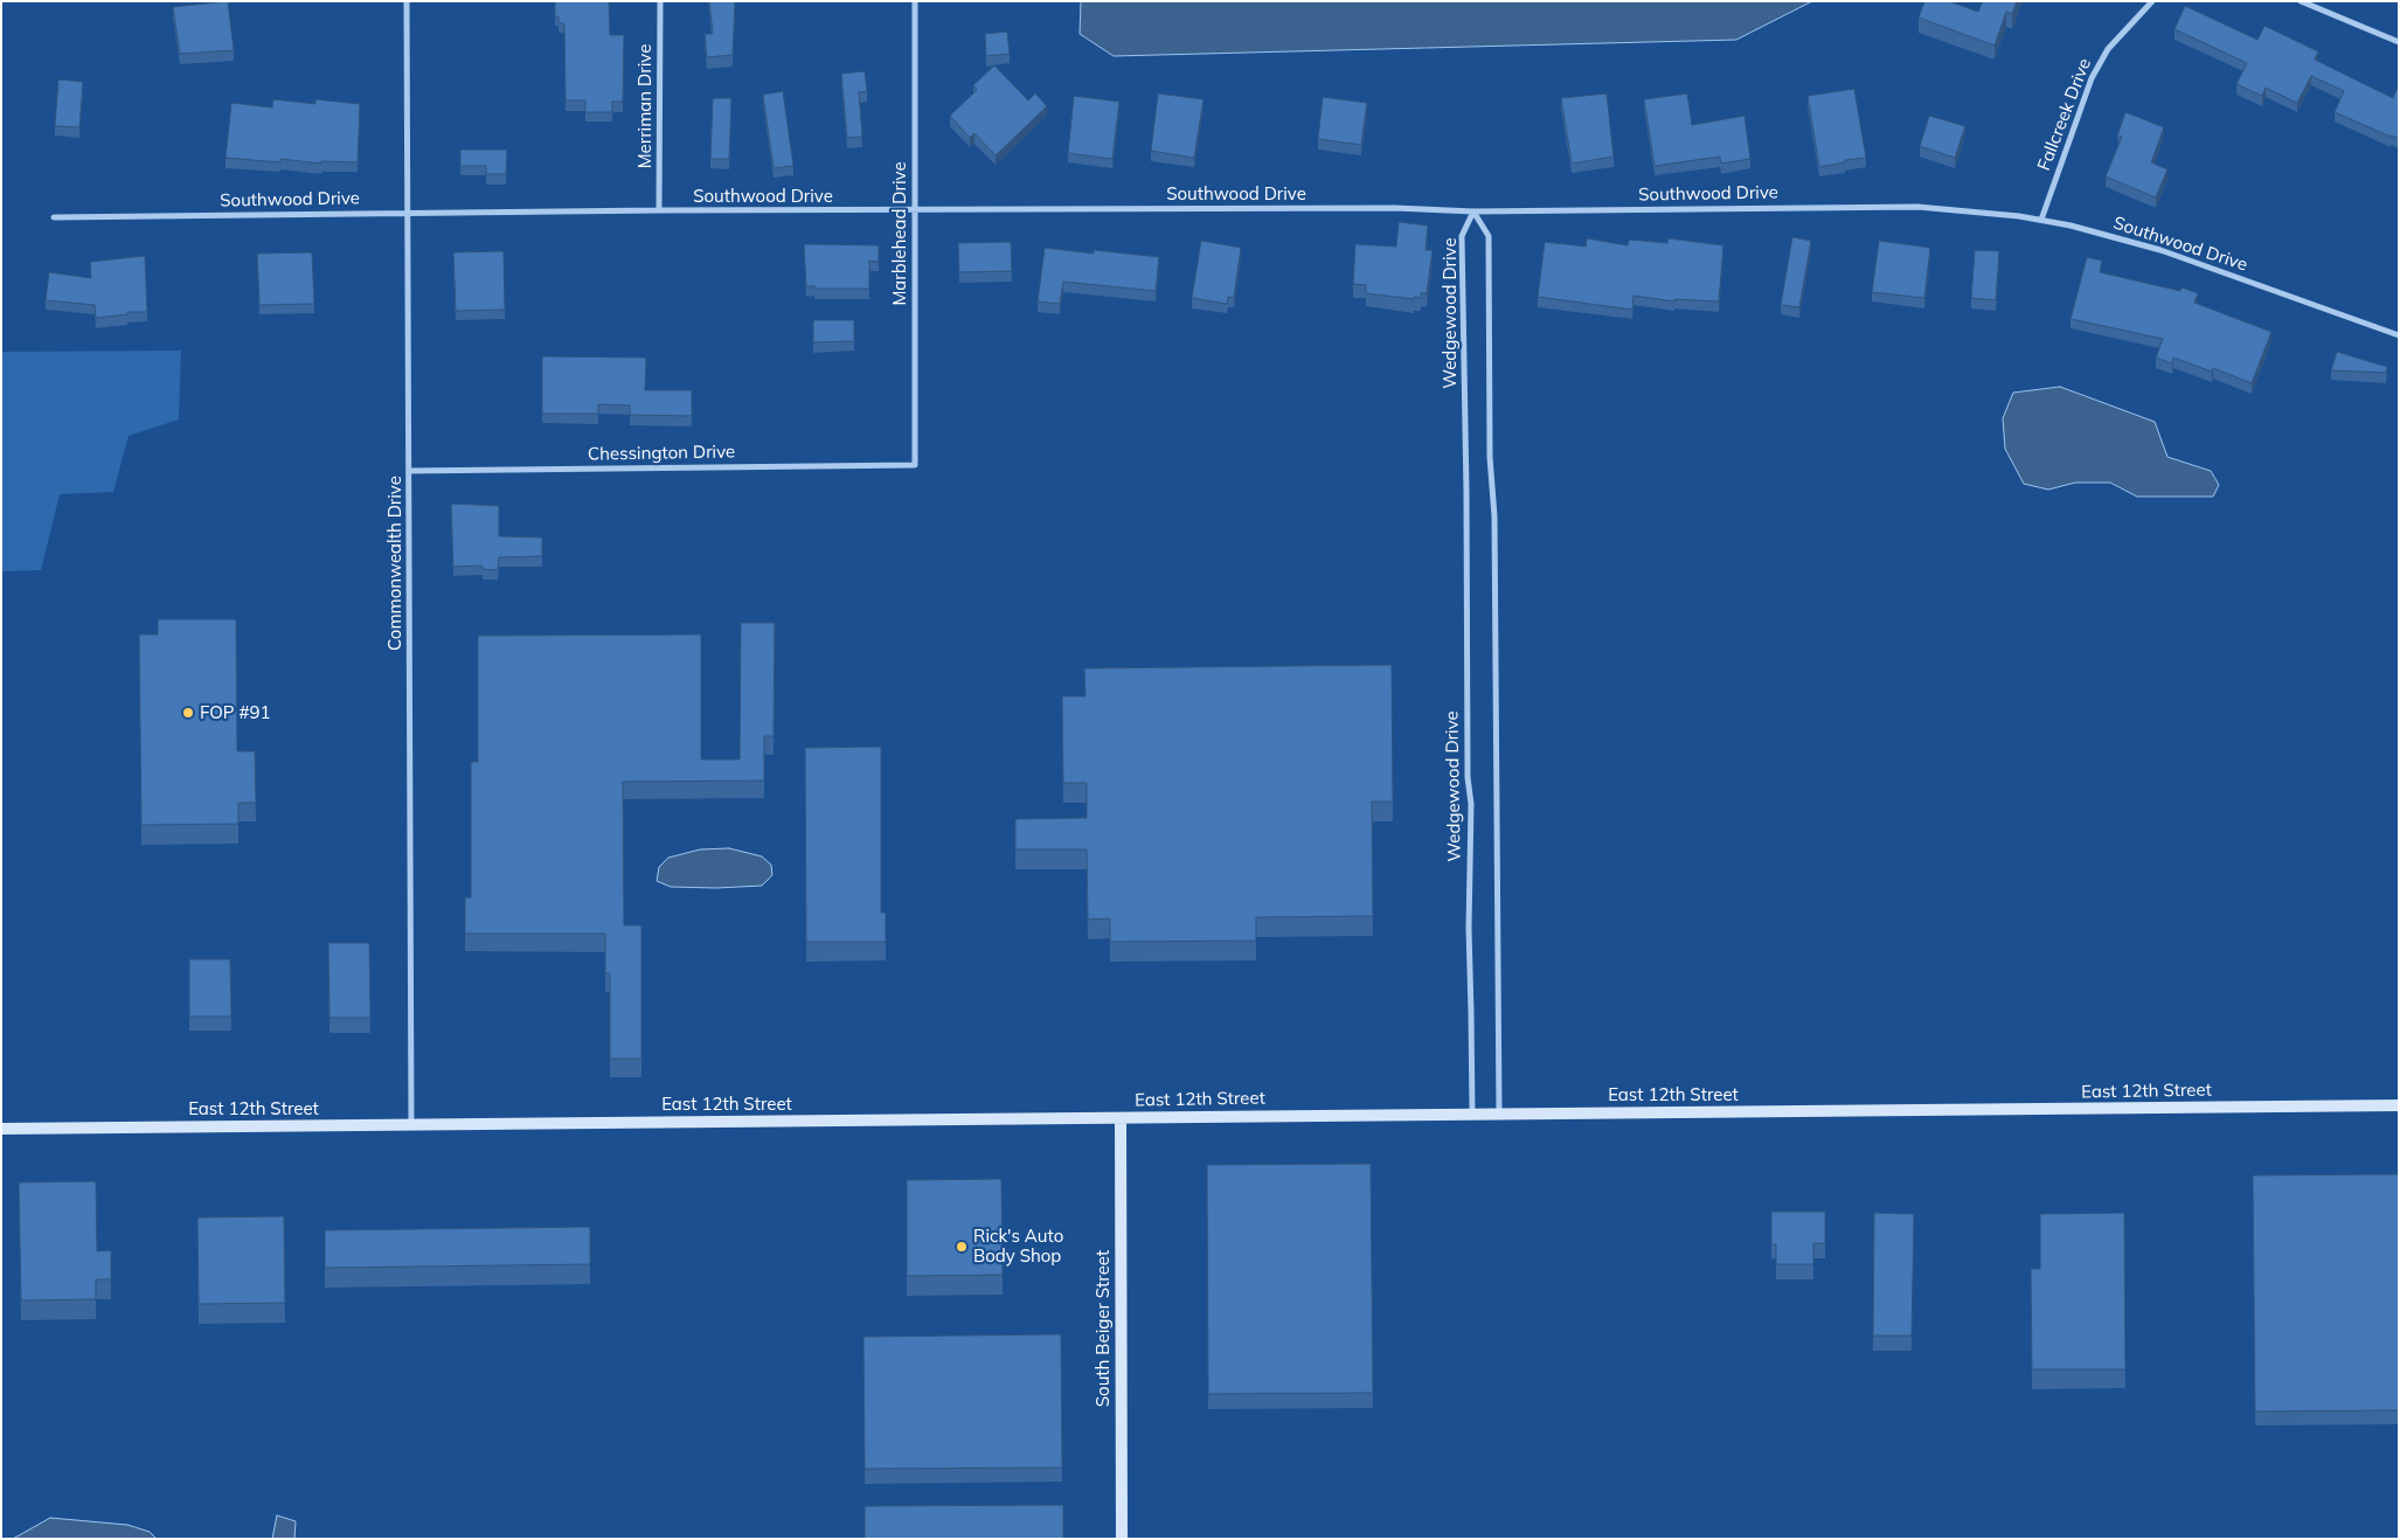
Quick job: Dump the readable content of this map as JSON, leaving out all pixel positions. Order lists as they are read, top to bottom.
{
  "streets": {
    "street": [
      "Merriman Drive",
      "Fallcreek Drive",
      "Southwood Drive",
      "Marblehead Drive",
      "Wedgewood Drive",
      "Chessington Drive",
      "Commonwealth Drive",
      "East 12th Street",
      "South Beiger Street"
    ]
  },
  "crossings": [
    ["Merriman Drive", "Southwood Drive"],
    ["Fallcreek Drive", "Southwood Drive"],
    ["Southwood Drive", "Marblehead Drive"],
    ["Southwood Drive", "Wedgewood Drive"],
    ["Southwood Drive", "Commonwealth Drive"],
    ["Marblehead Drive", "Chessington Drive"],
    ["Wedgewood Drive", "East 12th Street"],
    ["Chessington Drive", "Commonwealth Drive"],
    ["Commonwealth Drive", "East 12th Street"],
    ["East 12th Street", "South Beiger Street"]
  ],
  "places": ["FOP #91", "Rick's Auto Body Shop"]
}
